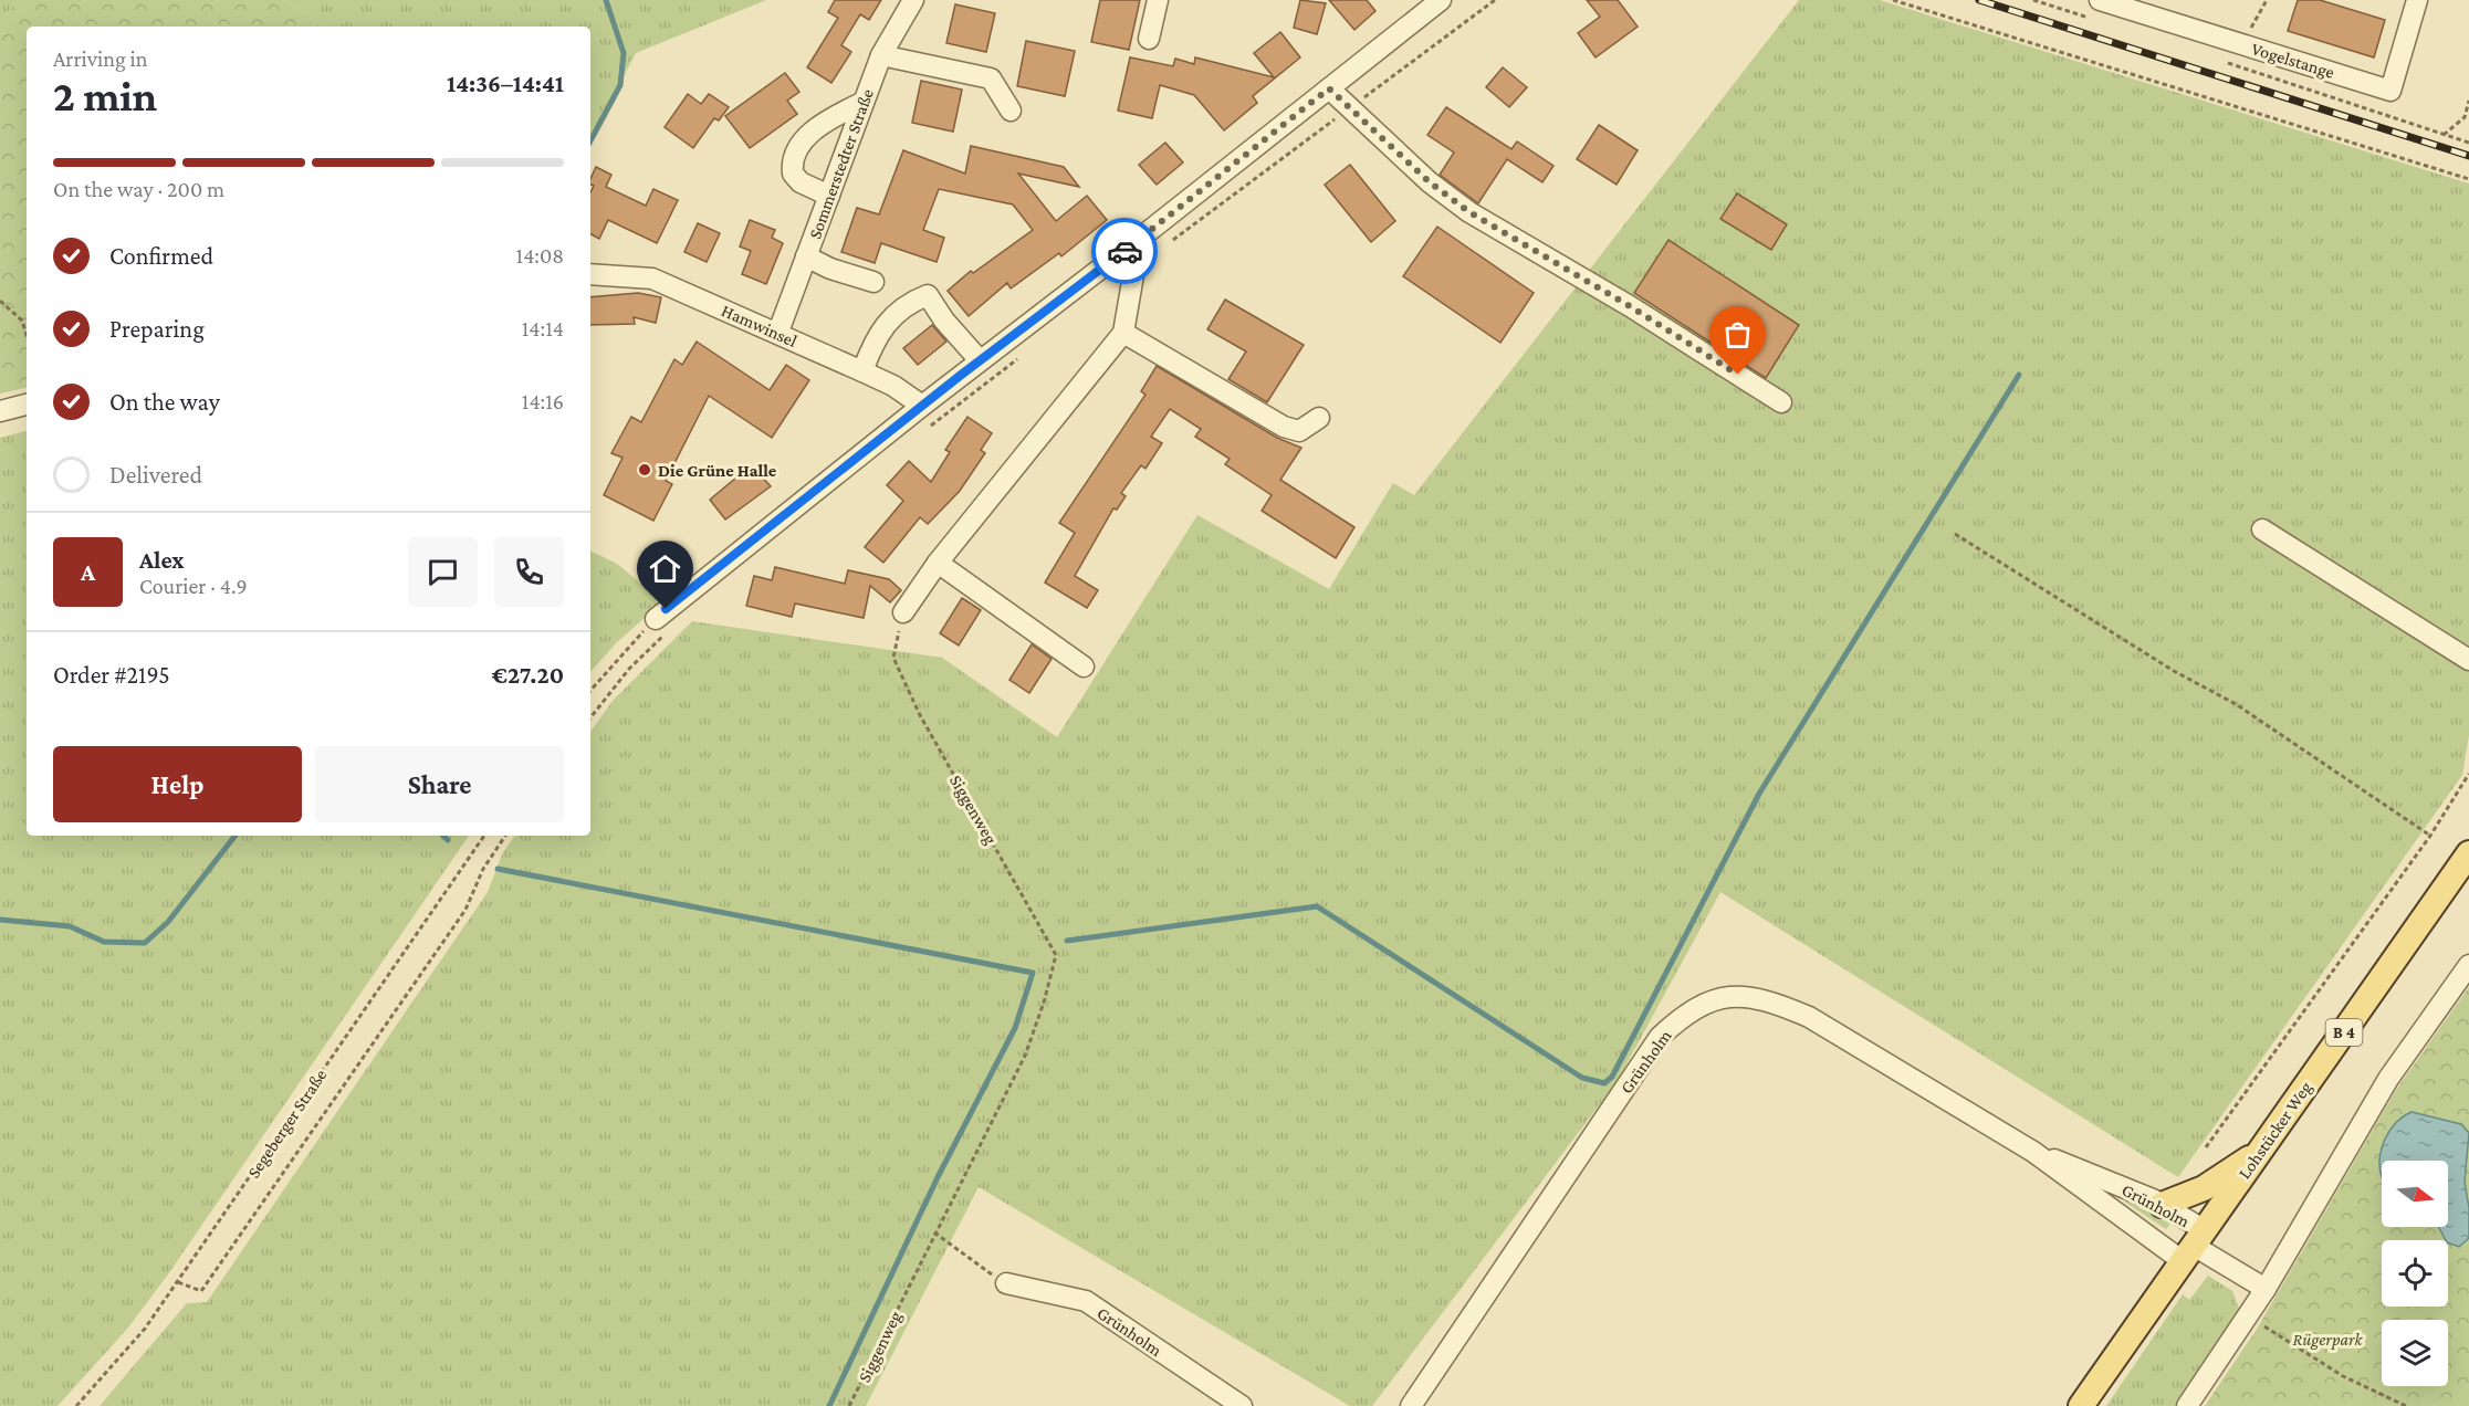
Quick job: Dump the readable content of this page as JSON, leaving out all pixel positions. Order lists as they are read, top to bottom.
{
  "streets": {
    "main road": ["B 4", "Lohstücker Weg"],
    "street": [
      "Vogelstange",
      "Sommerstedter Straße",
      "Hamwinsel",
      "Grünholm"
    ],
    "path": ["Siggenweg", "Segeberger Straße"]
  },
  "crossings": [
    ["Sommerstedter Straße", "Hamwinsel"],
    ["Grünholm", "Lohstücker Weg"]
  ],
  "parks": ["Rügerpark"],
  "places": ["Die Grüne Halle"],
  "north": "right",
  "page": {
    "heading": ["2 min", "Arriving in", "14:36–14:41"],
    "panel": [
      "Alex",
      "Courier · 4.9",
      "Order #2195",
      "€27.20"
    ],
    "bar": "On the way · 200 m",
    "list": [
      ["Confirmed", "14:08"],
      ["Preparing", "14:14"],
      ["On the way", "14:16"],
      "Delivered"
    ],
    "round": "A",
    "buttons": ["Help", "Share"]
  }
}
